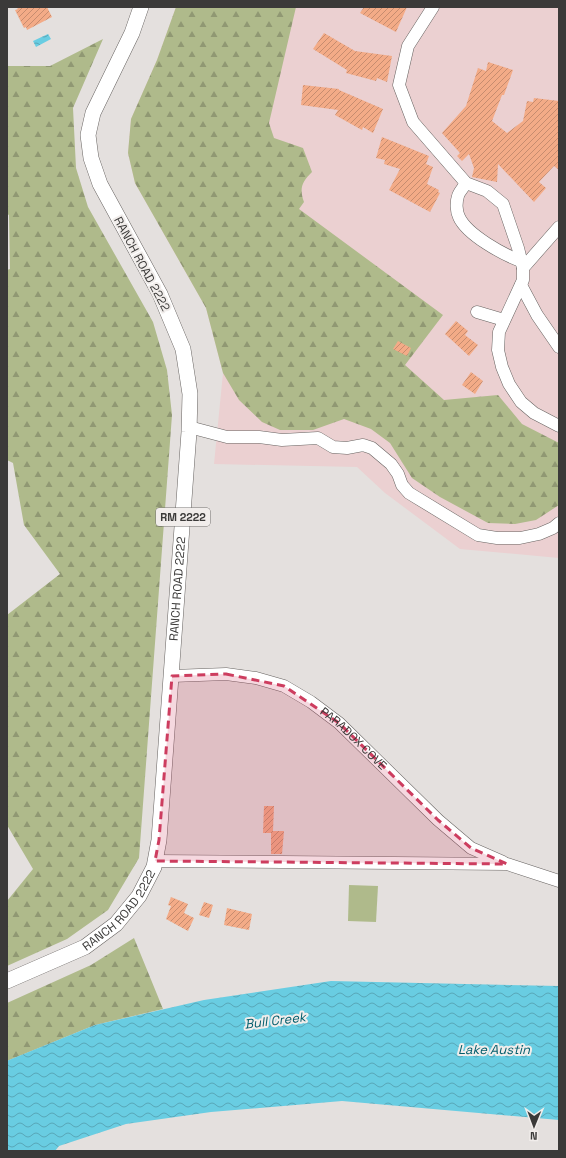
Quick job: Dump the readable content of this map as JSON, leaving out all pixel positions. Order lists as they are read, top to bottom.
{
  "streets": {
    "main road": ["RANCH ROAD 2222", "RM 2222"],
    "street": ["PARADOX COVE"]
  },
  "crossings": [
    ["RANCH ROAD 2222", "PARADOX COVE"]
  ],
  "water": ["Bull Creek", "Lake Austin"],
  "north": "bottom"
}
